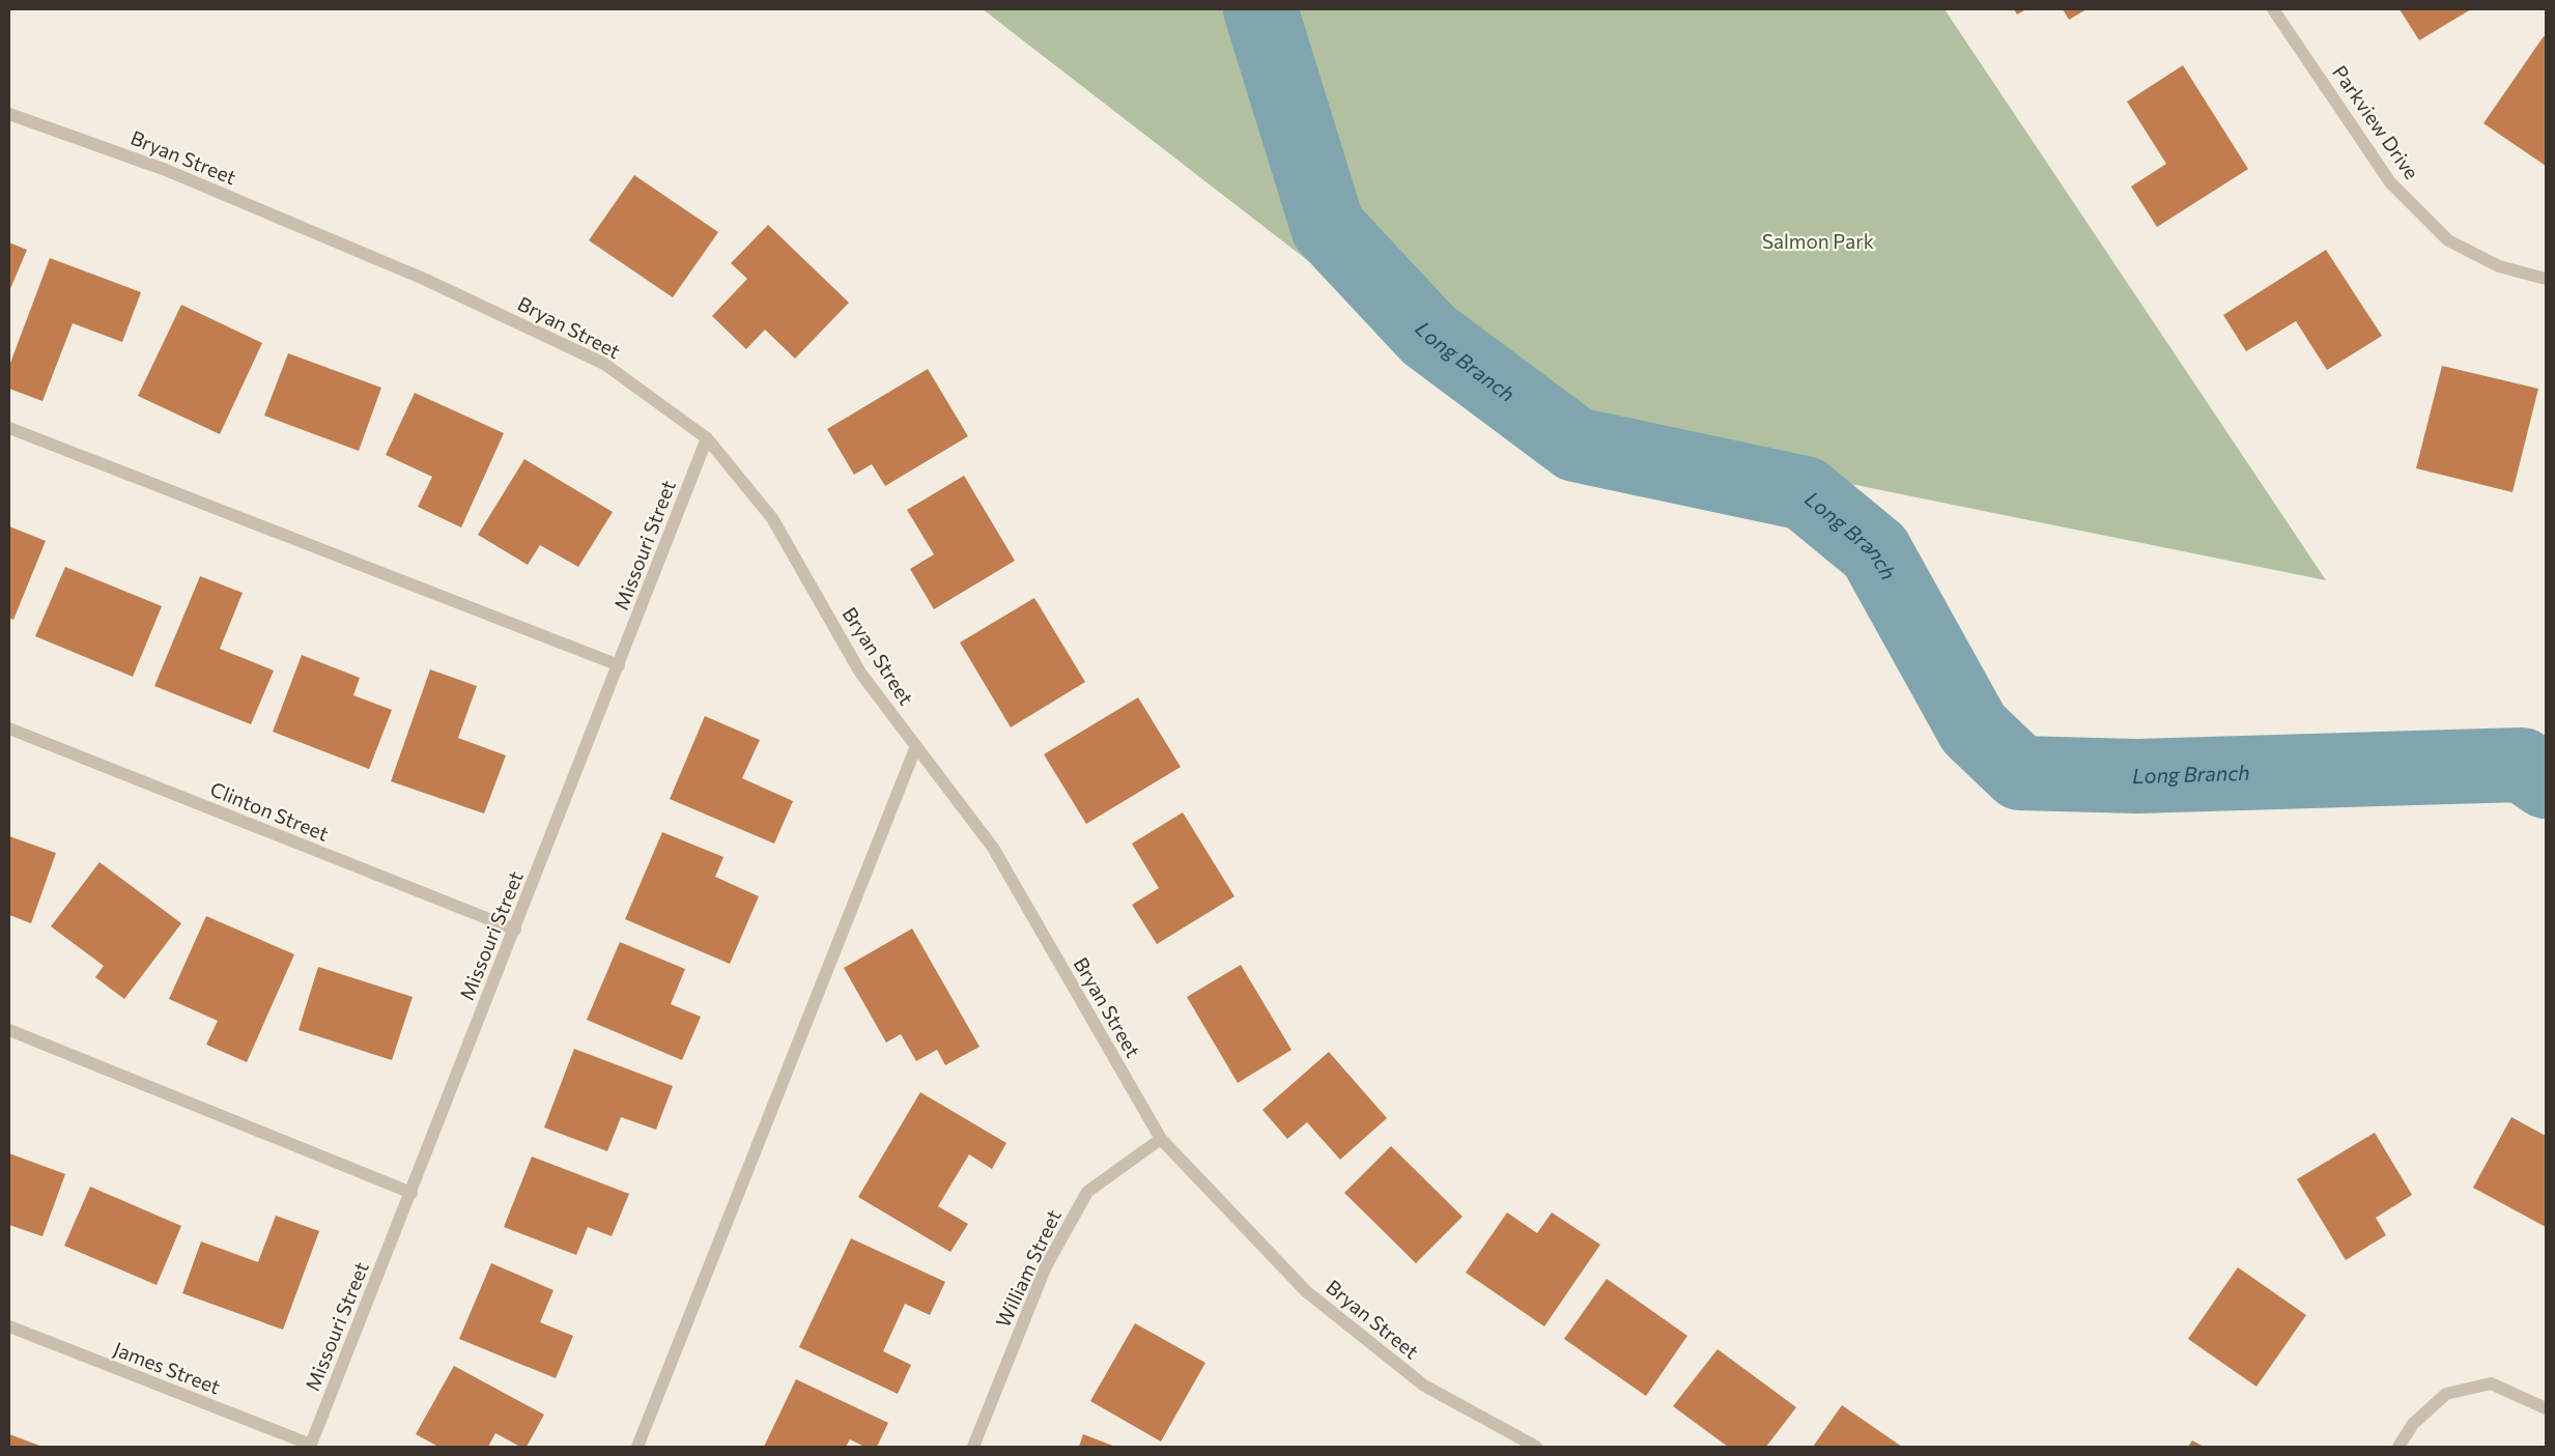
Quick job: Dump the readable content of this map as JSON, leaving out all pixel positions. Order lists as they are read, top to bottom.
{
  "streets": {
    "street": [
      "Parkview Drive",
      "Bryan Street",
      "Missouri Street",
      "Clinton Street",
      "William Street",
      "James Street"
    ]
  },
  "crossings": [
    ["Bryan Street", "Missouri Street"],
    ["Bryan Street", "William Street"],
    ["Missouri Street", "Clinton Street"],
    ["Missouri Street", "James Street"]
  ],
  "water": ["Long Branch"],
  "parks": ["Salmon Park"]
}
